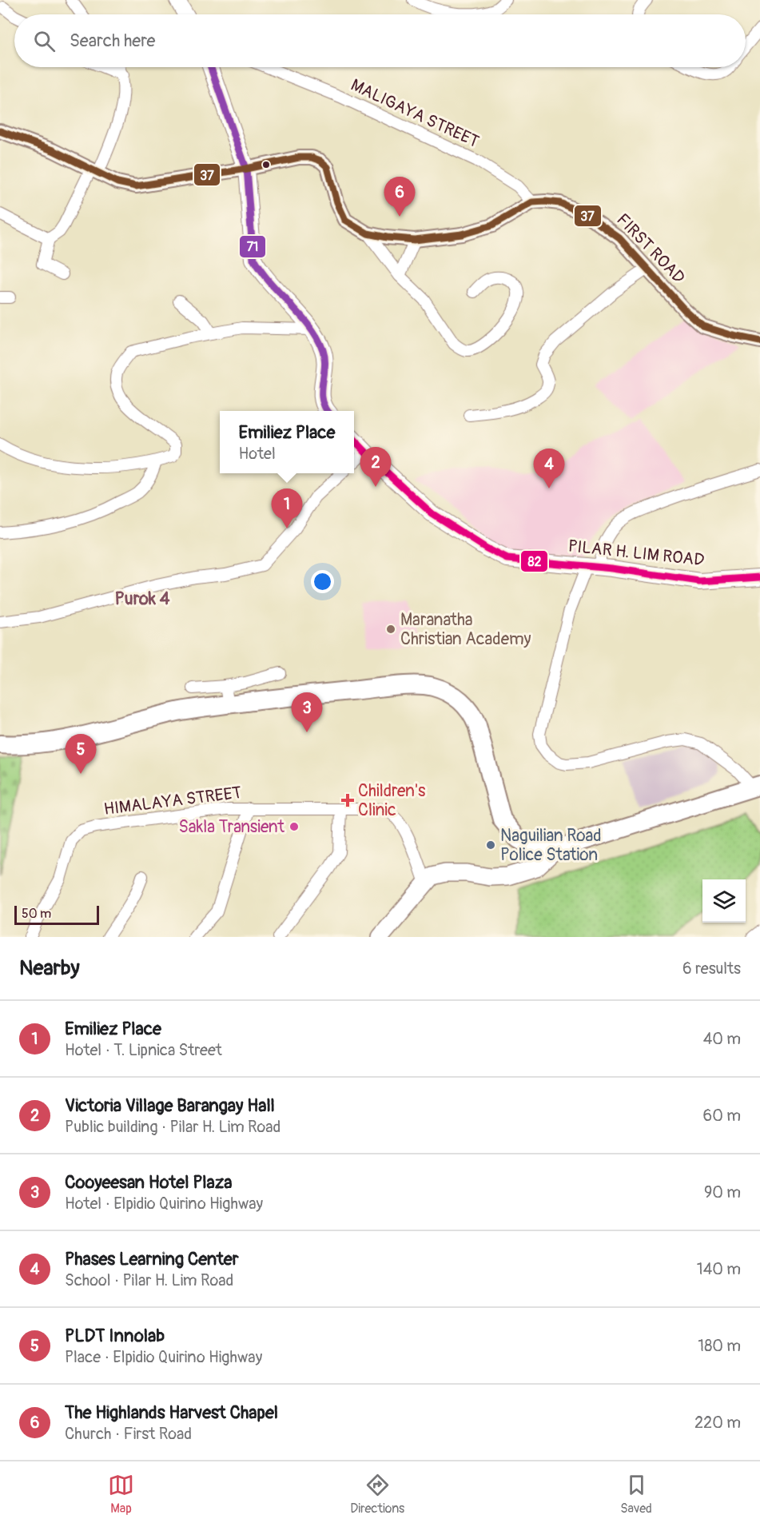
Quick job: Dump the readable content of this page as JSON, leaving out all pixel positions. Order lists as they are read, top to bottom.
{
  "streets": {
    "main road": ["PILAR H. LIM ROAD"],
    "street": ["MALIGAYA STREET", "FIRST ROAD", "HIMALAYA STREET"]
  },
  "crossings": [
    ["MALIGAYA STREET", "FIRST ROAD"]
  ],
  "districts": ["Purok 4"],
  "places": {
    "other": ["Maranatha Christian Academy", "Sakla Transient", "Naguilian Road Police Station"],
    "health": ["Children's Clinic"]
  },
  "lines": ["transit line 71", "transit line 37", "transit line 82"],
  "scale_bar": "50 m",
  "page": {
    "search": "Search here",
    "pins": [
      "6",
      "2",
      "4",
      "1",
      "3",
      "5"
    ],
    "popup": ["Emiliez Place", "Hotel"],
    "scale": "50 m",
    "heading": ["Nearby", "6 results"],
    "list": [
      {
        "mark": "1",
        "name": "Emiliez Place",
        "note": "Hotel · T. Lipnica Street",
        "value": "40 m"
      },
      {
        "mark": "2",
        "name": "Victoria Village Barangay Hall",
        "note": "Public building · Pilar H. Lim Road",
        "value": "60 m"
      },
      {
        "mark": "3",
        "name": "Cooyeesan Hotel Plaza",
        "note": "Hotel · Elpidio Quirino Highway",
        "value": "90 m"
      },
      {
        "mark": "4",
        "name": "Phases Learning Center",
        "note": "School · Pilar H. Lim Road",
        "value": "140 m"
      },
      {
        "mark": "5",
        "name": "PLDT Innolab",
        "note": "Place · Elpidio Quirino Highway",
        "value": "180 m"
      },
      {
        "mark": "6",
        "name": "The Highlands Harvest Chapel",
        "note": "Church · First Road",
        "value": "220 m"
      }
    ],
    "nav": ["Map", "Directions", "Saved"]
  }
}
